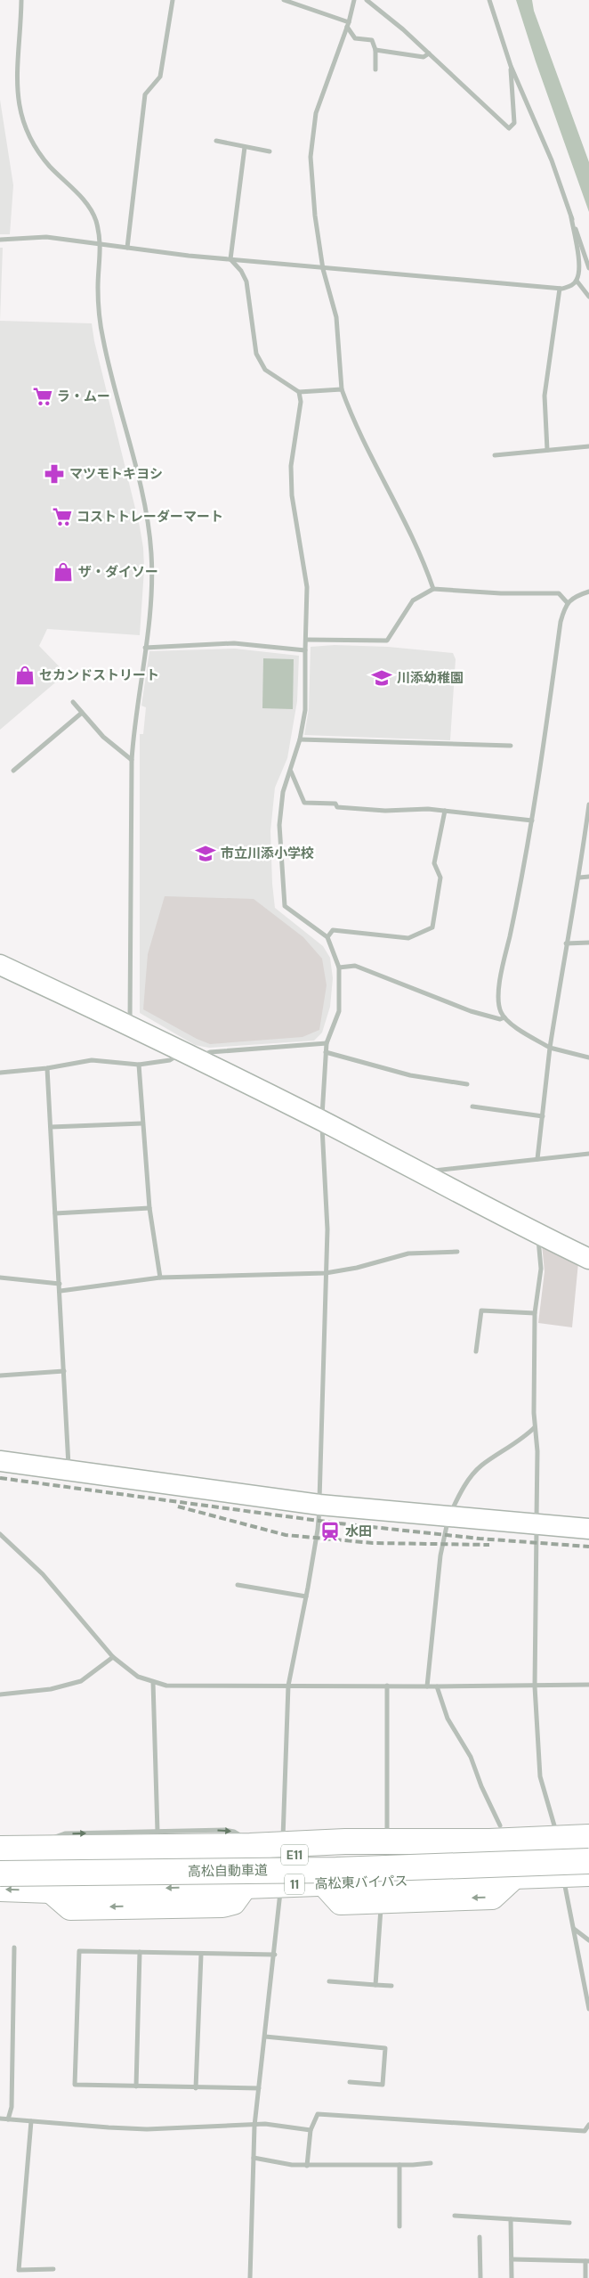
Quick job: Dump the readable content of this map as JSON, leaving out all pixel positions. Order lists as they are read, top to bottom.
{
  "streets": {
    "highway": [
      "E11",
      "高松自動車道",
      "高松東バイパス",
      "11"
    ]
  },
  "places": {
    "supermarket": ["ラ・ムー", "コストトレーダーマート"],
    "pharmacy": ["マツモトキヨシ"],
    "shop": ["ザ・ダイソー", "セカンドストリート"],
    "school or university": ["川添幼稚園", "市立川添小学校"],
    "station": ["水田"]
  }
}
